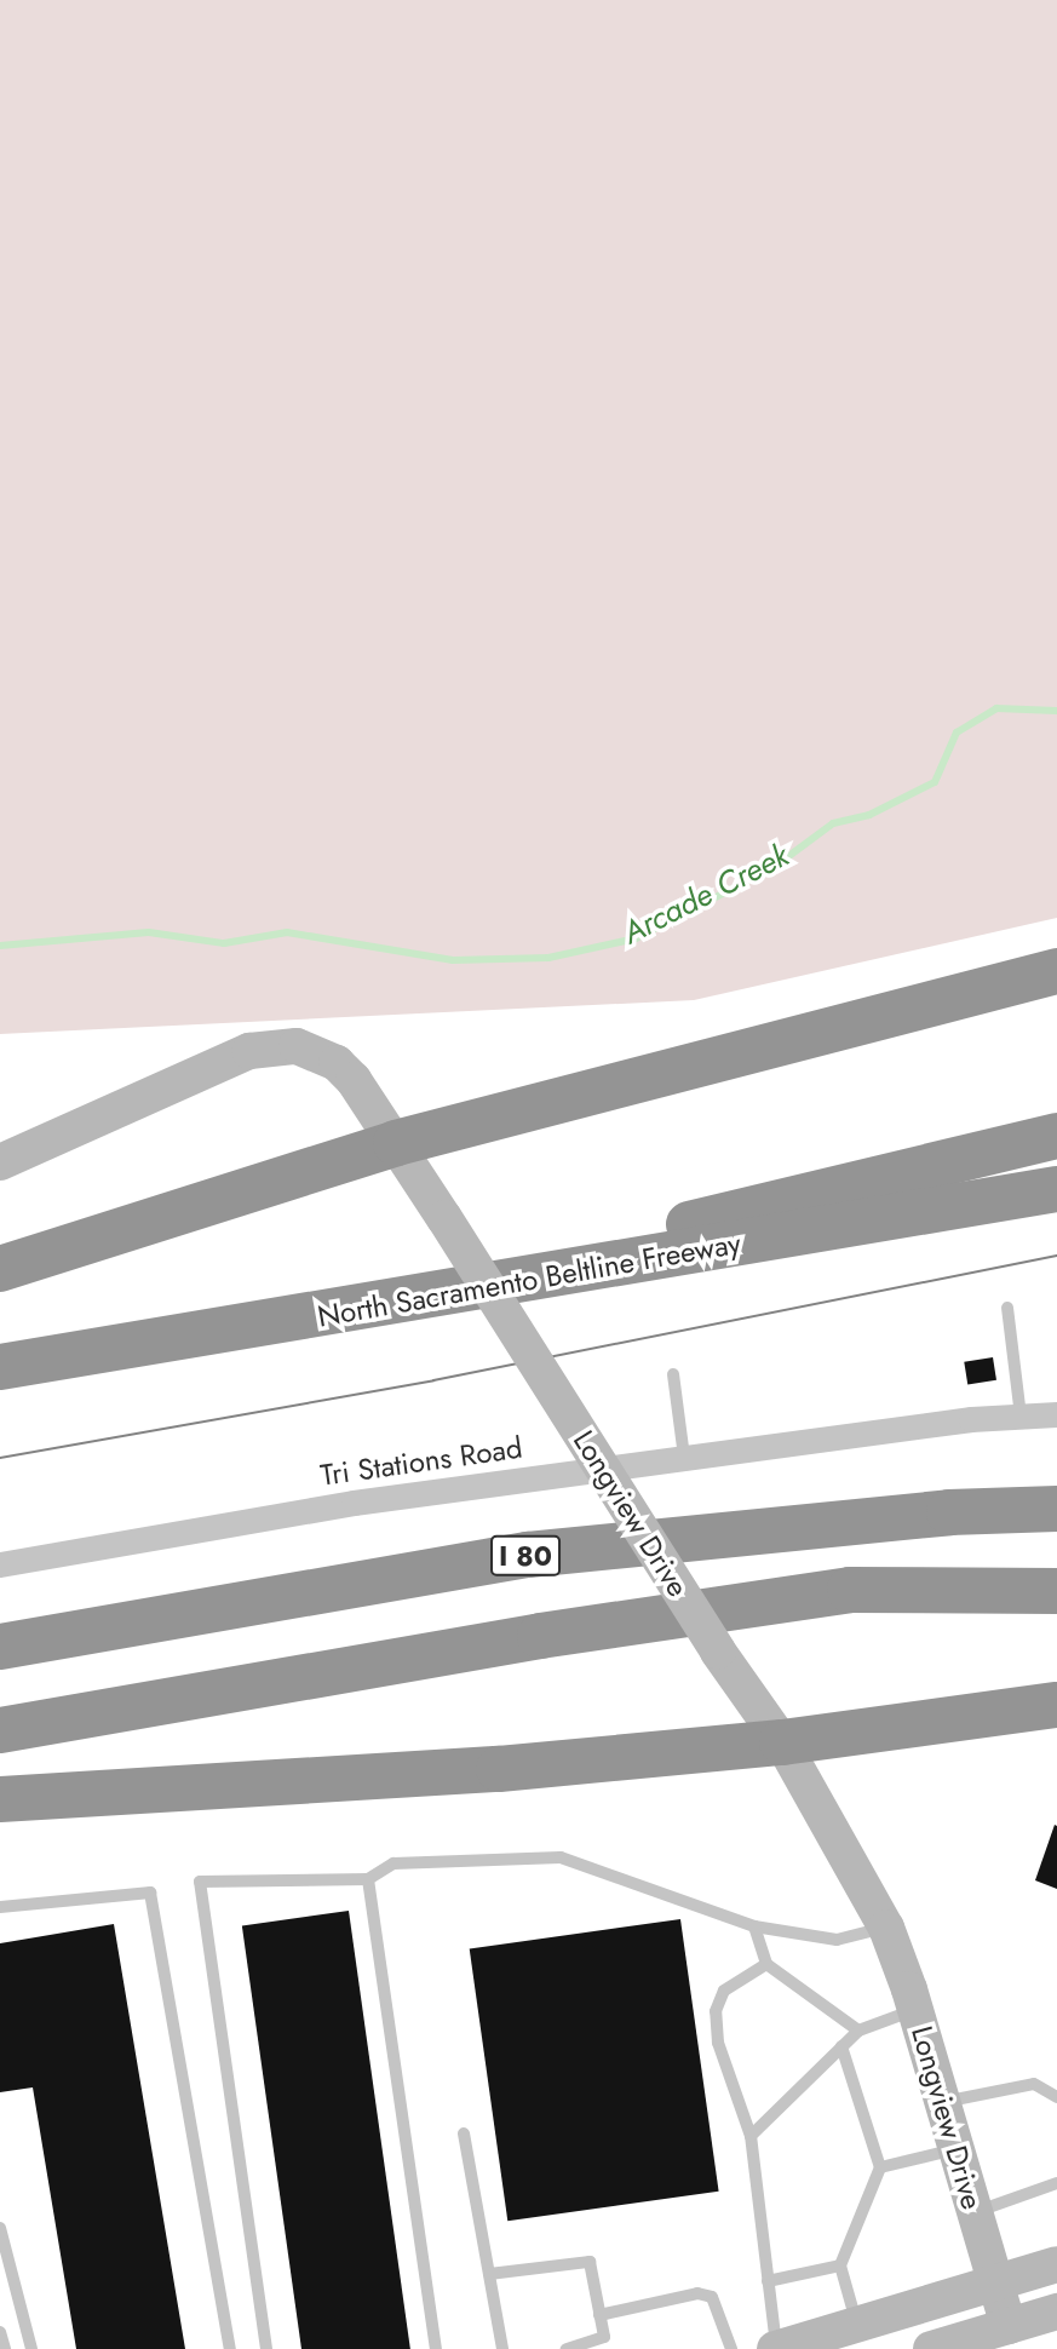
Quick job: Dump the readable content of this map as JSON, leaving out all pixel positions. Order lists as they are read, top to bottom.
{
  "streets": {
    "highway": ["North Sacramento Beltline Freeway", "I 80"],
    "main road": ["Longview Drive"],
    "street": ["Tri Stations Road"]
  },
  "water": ["Arcade Creek"]
}
